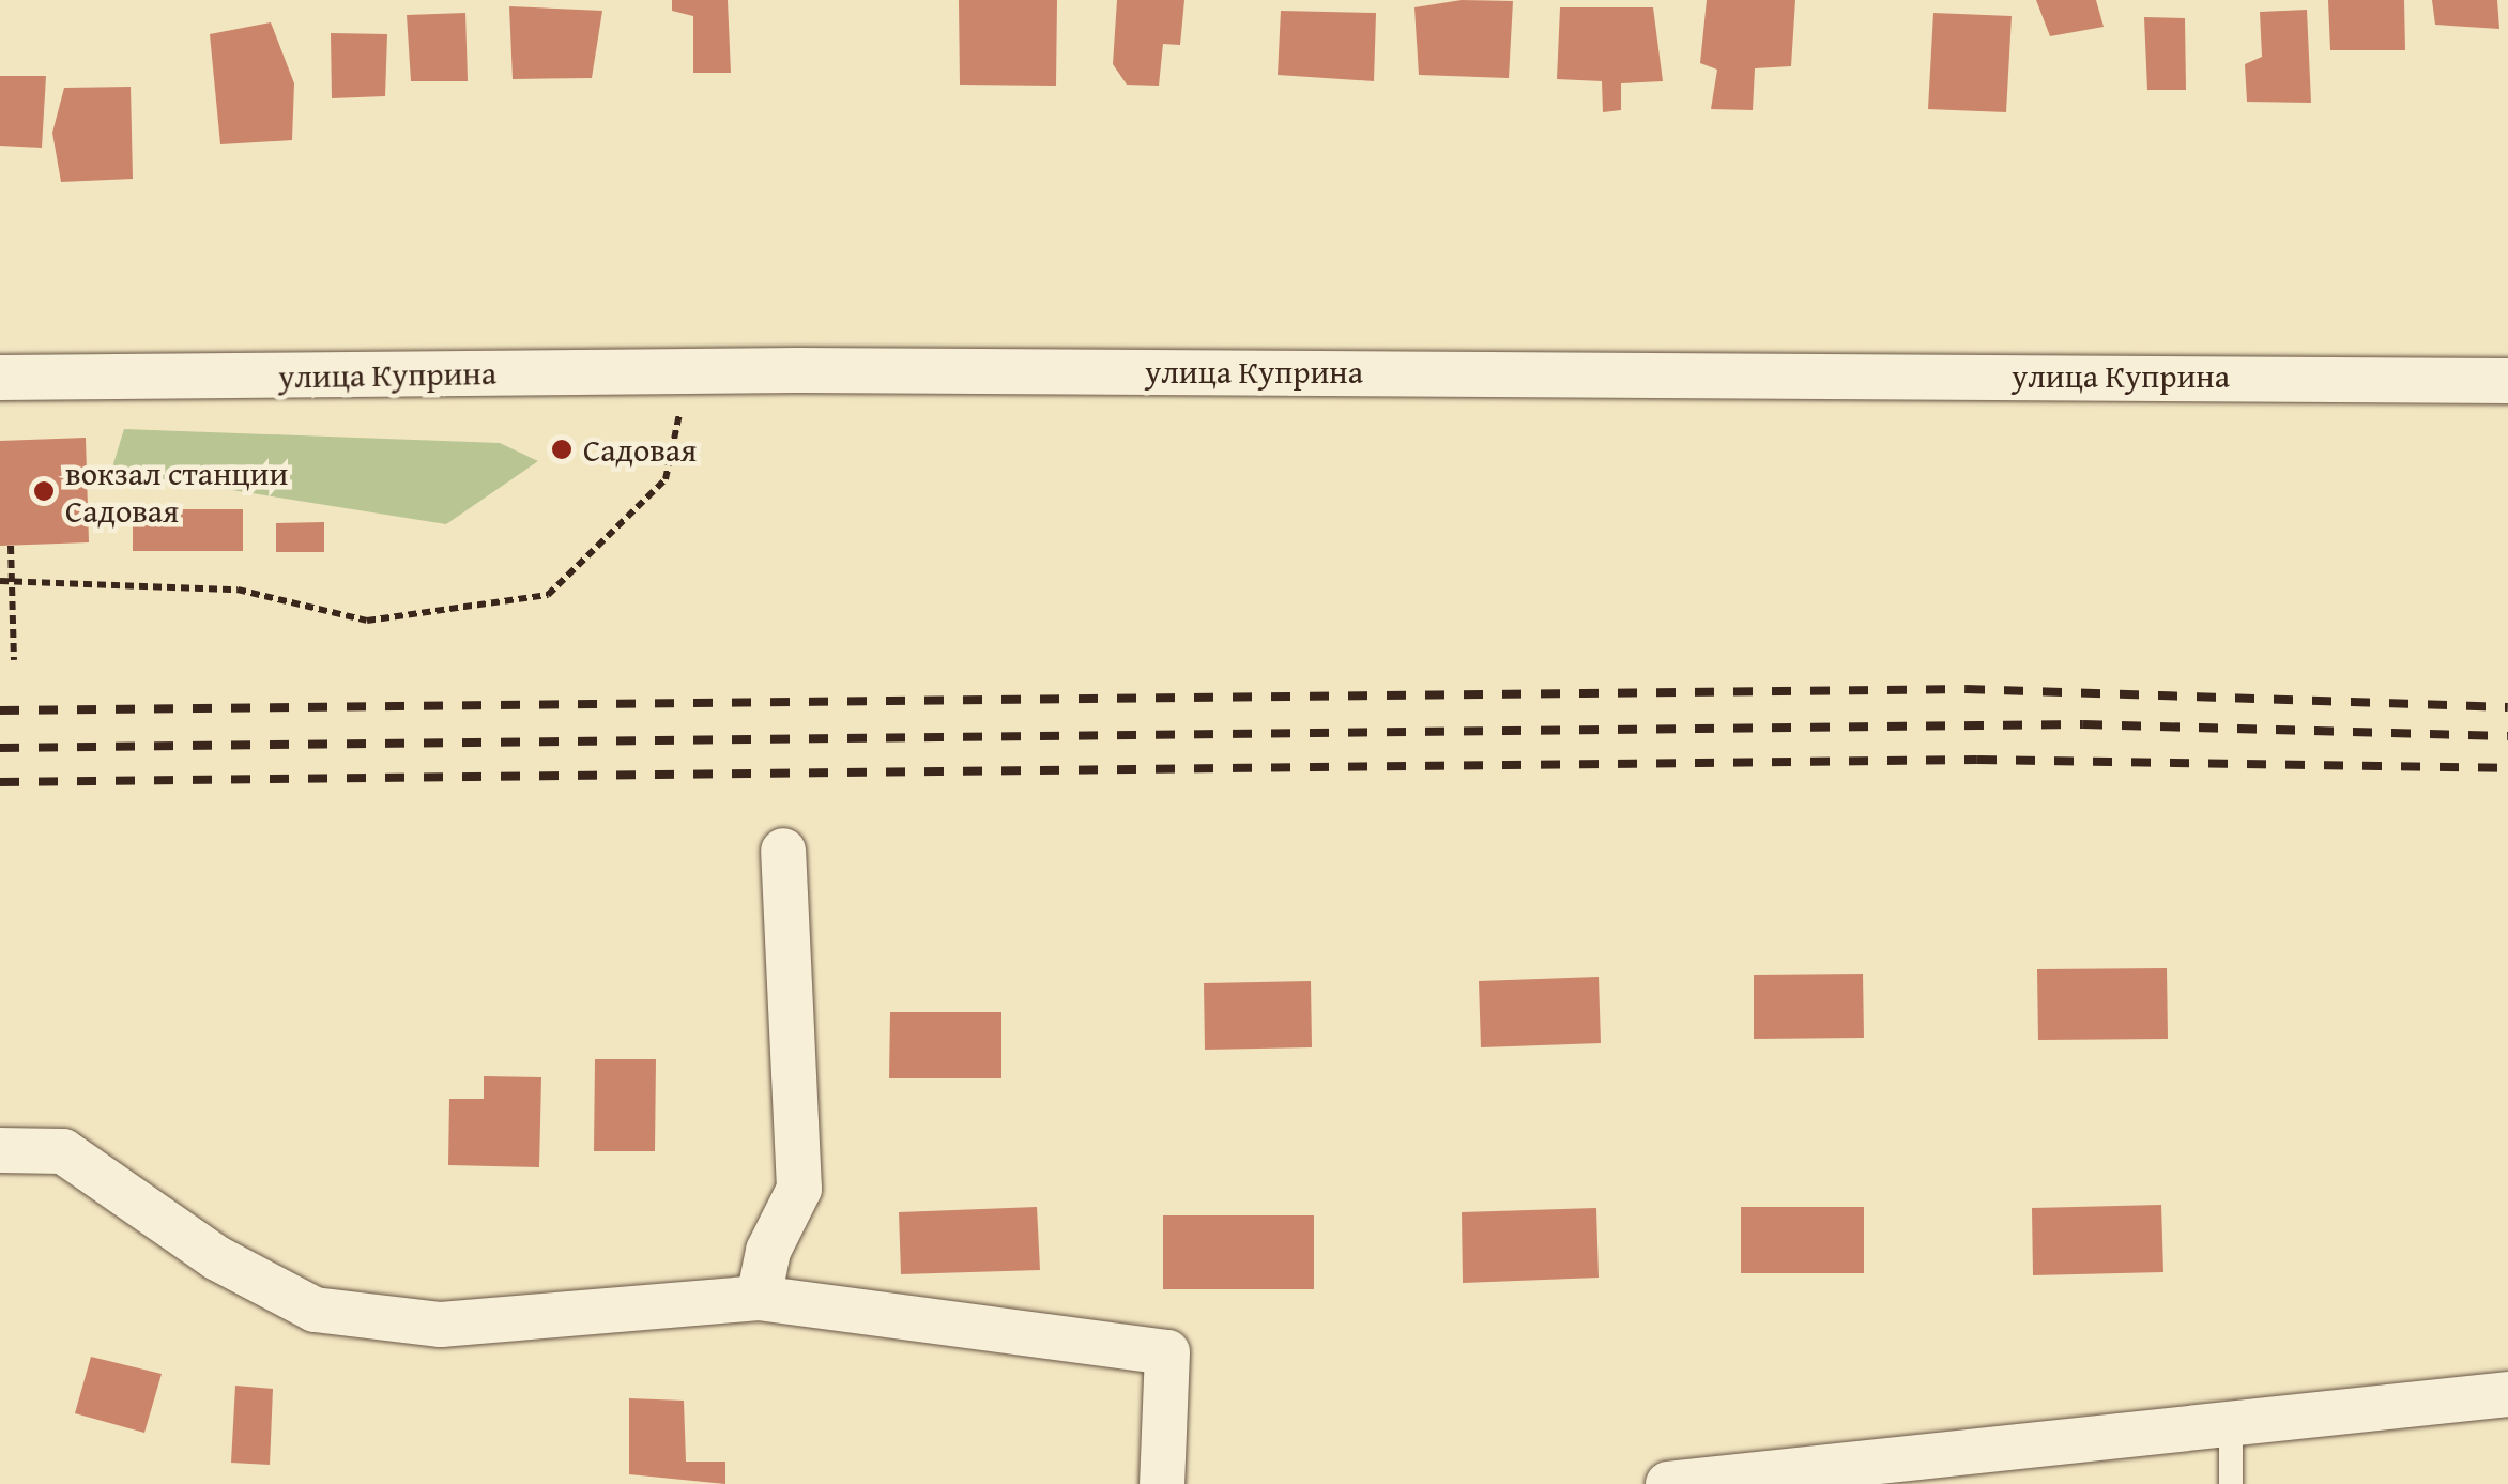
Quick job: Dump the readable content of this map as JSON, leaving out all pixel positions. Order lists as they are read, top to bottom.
{
  "streets": {
    "street": ["улица Куприна"]
  },
  "places": ["Садовая", "вокзал станции Садовая"]
}
